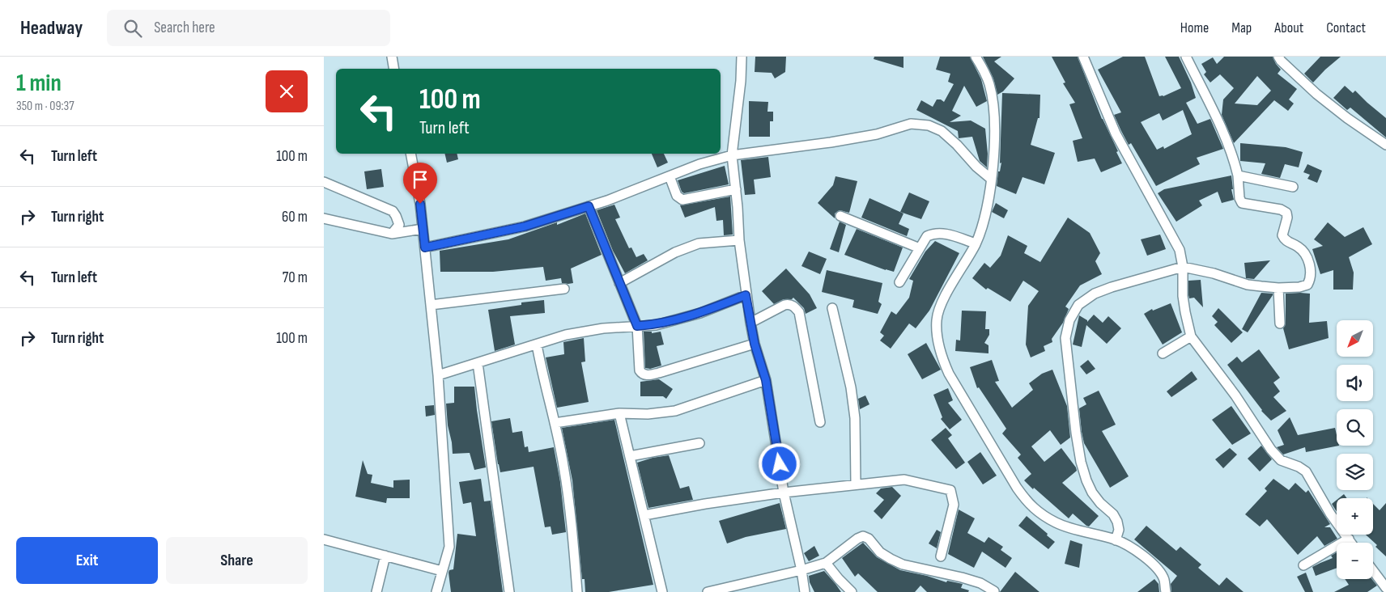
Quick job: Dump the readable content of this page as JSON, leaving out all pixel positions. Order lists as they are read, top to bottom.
{
  "north": "bottom left",
  "page": {
    "header": "Headway",
    "search": "Search here",
    "nav": [
      "Home",
      "Map",
      "About",
      "Contact"
    ],
    "heading": ["1 min", "350 m · 09:37"],
    "turn": ["100 m", "Turn left"],
    "list": [
      {
        "name": "Turn left",
        "value": "100 m"
      },
      {
        "name": "Turn right",
        "value": "60 m"
      },
      {
        "name": "Turn left",
        "value": "70 m"
      },
      {
        "name": "Turn right",
        "value": "100 m"
      }
    ],
    "map_buttons": ["+", "−"],
    "buttons": ["Exit", "Share"]
  }
}
